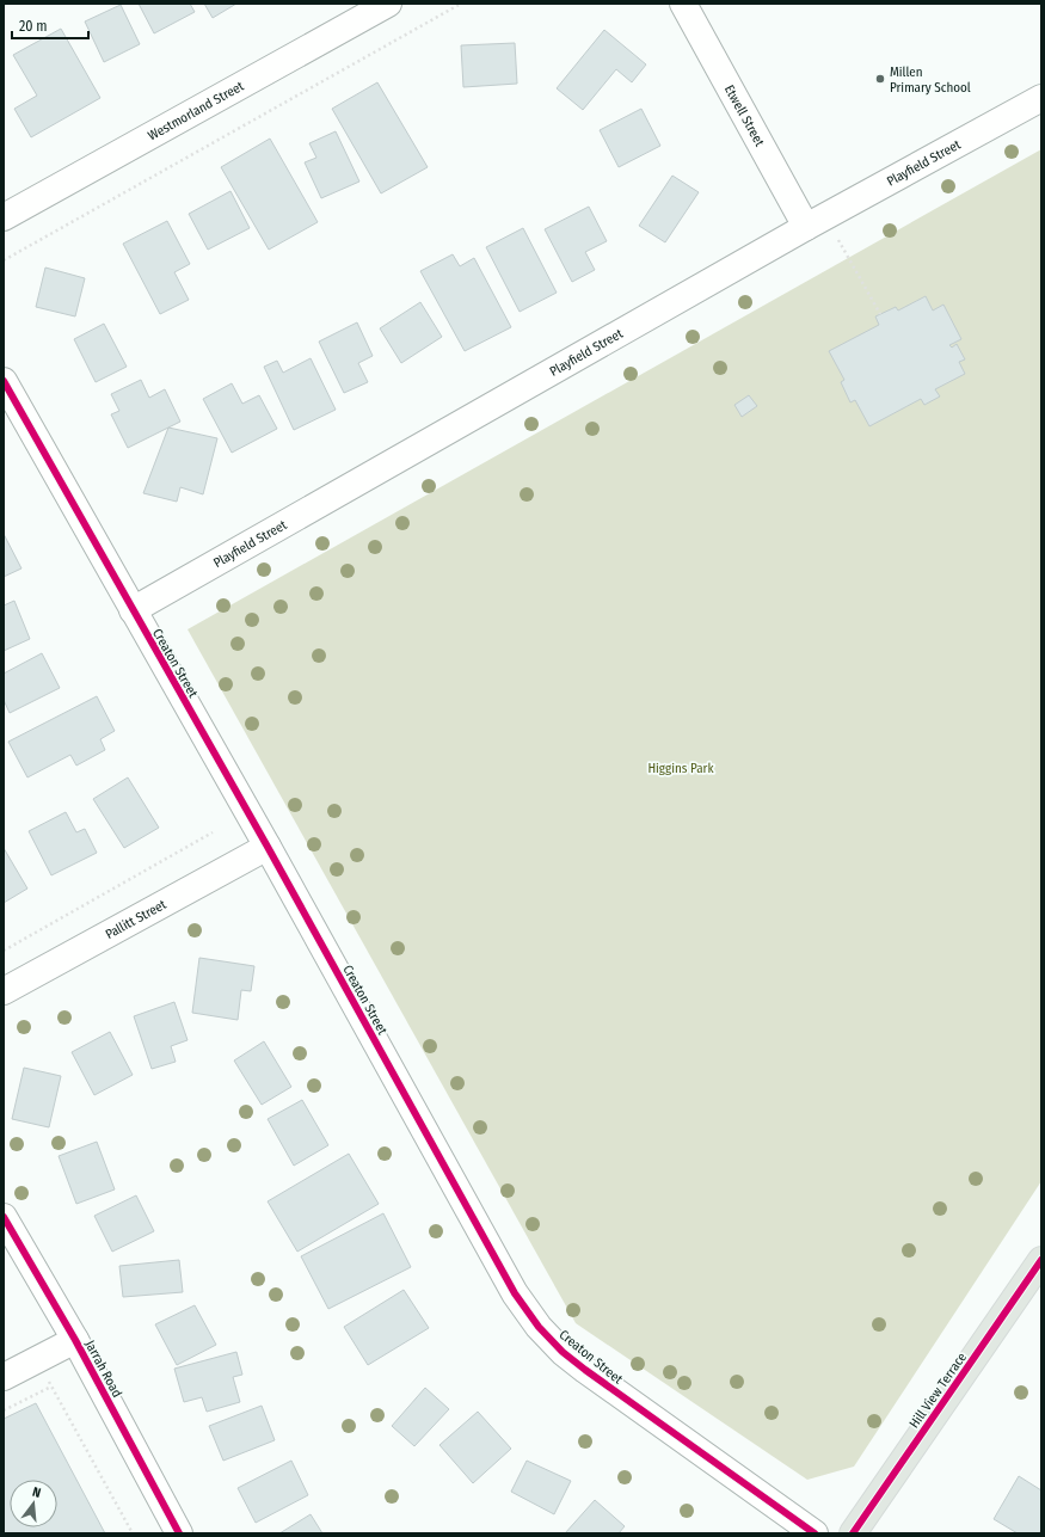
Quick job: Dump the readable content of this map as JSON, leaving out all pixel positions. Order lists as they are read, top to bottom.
{
  "streets": {
    "main road": ["Hill View Terrace"],
    "street": [
      "Westmorland Street",
      "Etwell Street",
      "Playfield Street",
      "Creaton Street",
      "Pallitt Street",
      "Jarrah Road"
    ]
  },
  "crossings": [
    ["Etwell Street", "Playfield Street"],
    ["Playfield Street", "Creaton Street"],
    ["Creaton Street", "Pallitt Street"]
  ],
  "parks": ["Higgins Park"],
  "places": ["Millen Primary School"],
  "scale_bar": "20 m",
  "north": "top"
}
